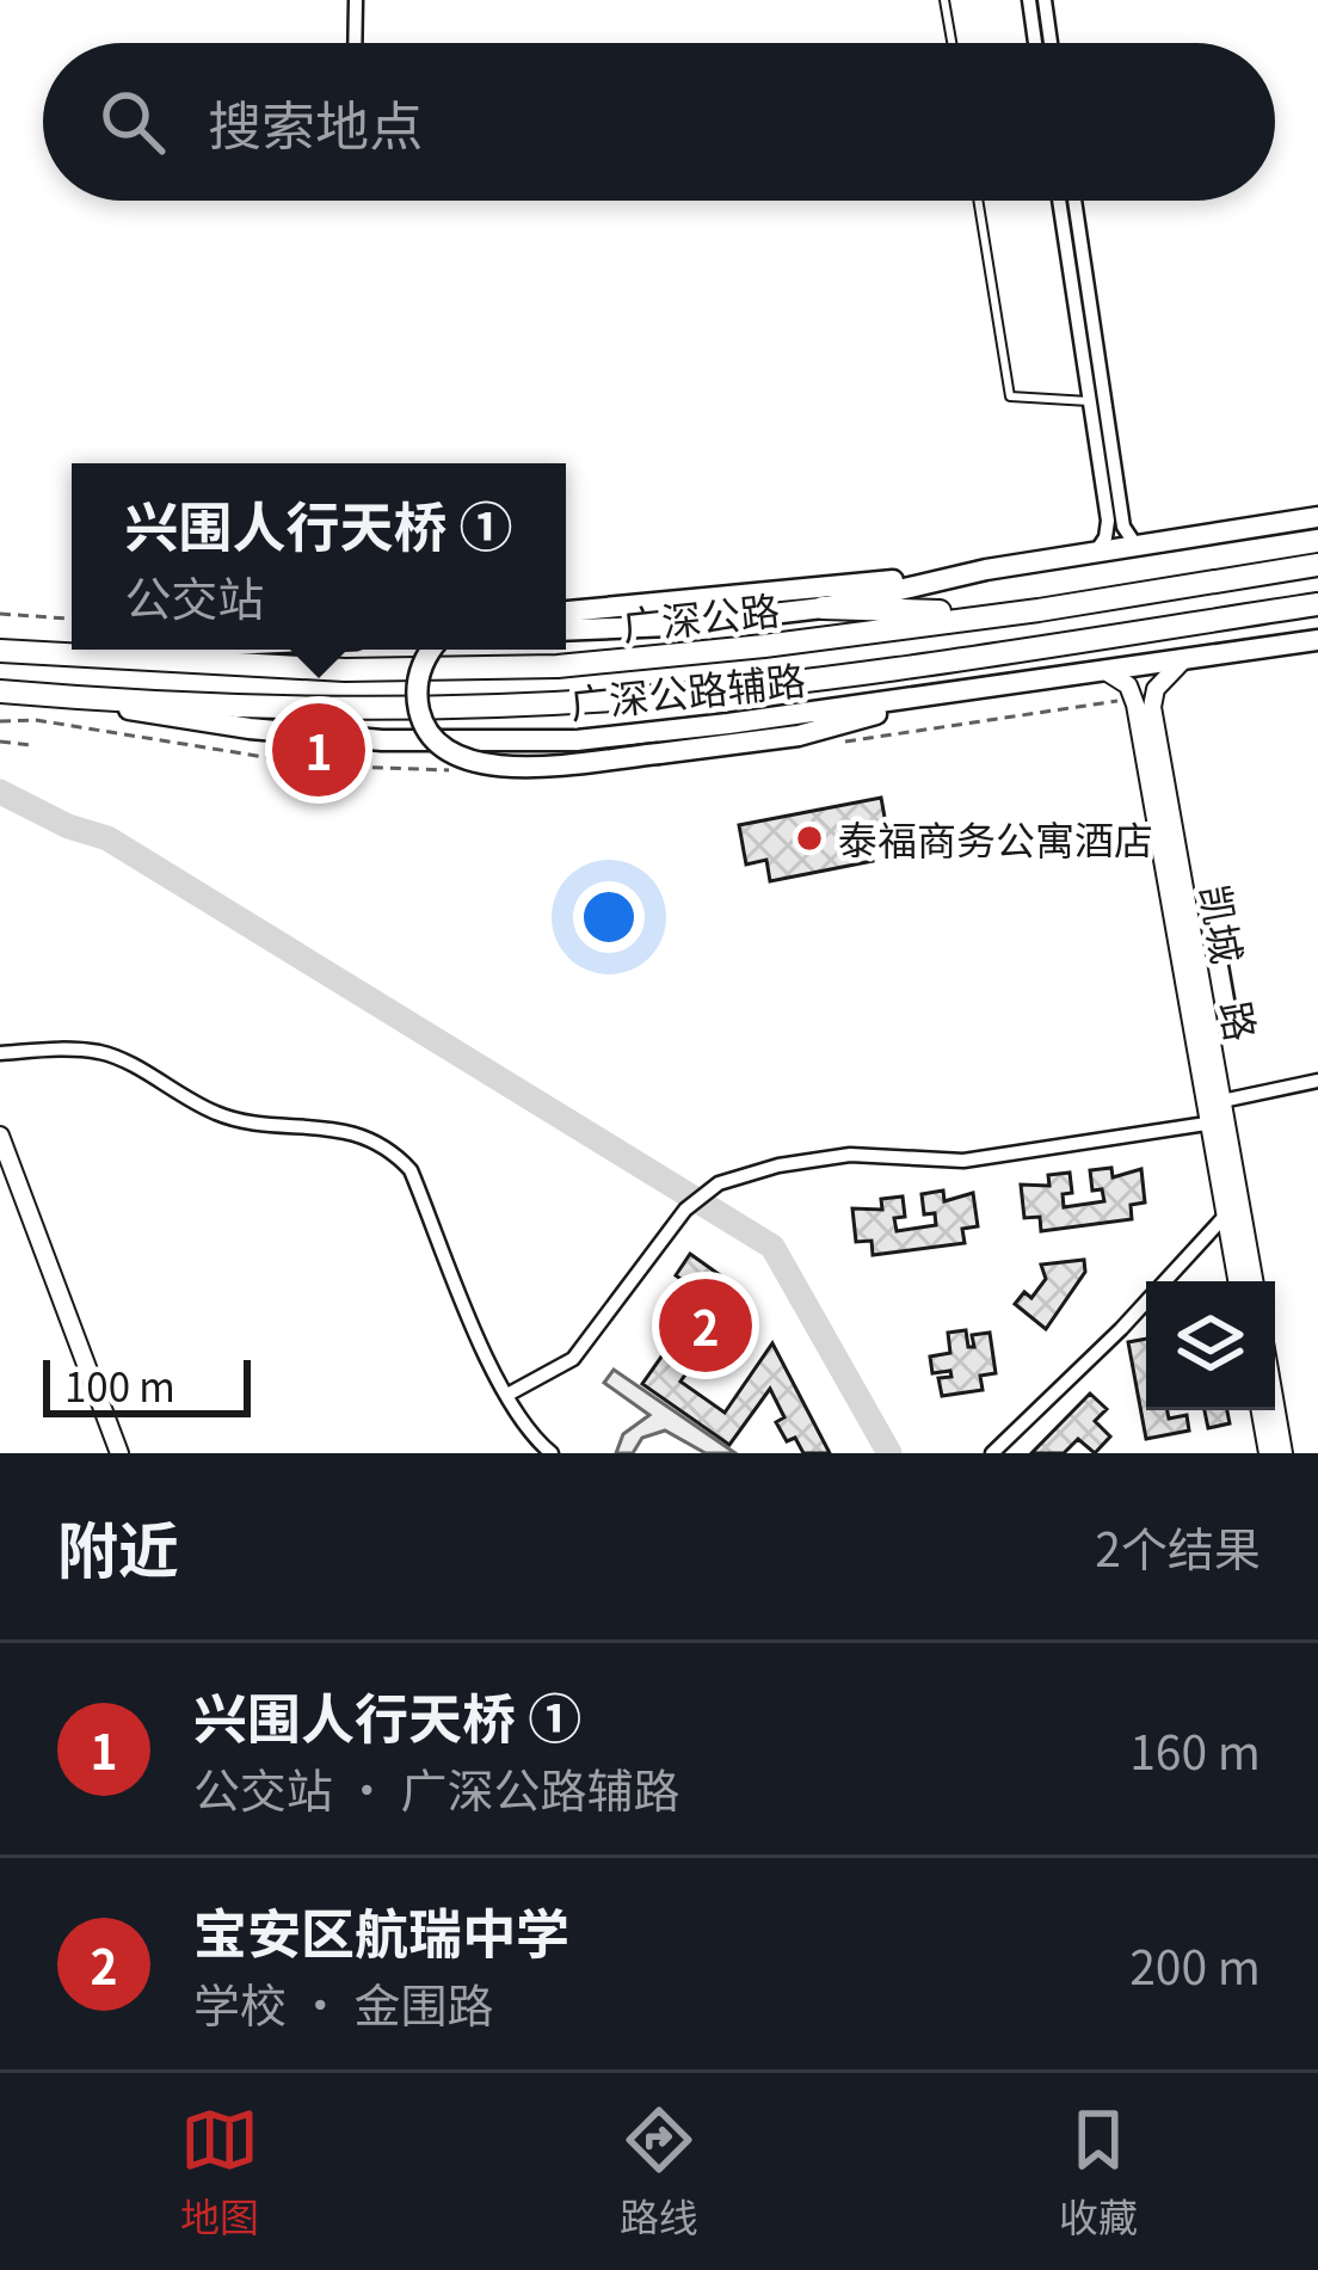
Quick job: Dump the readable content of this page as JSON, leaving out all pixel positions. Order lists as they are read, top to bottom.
{
  "streets": {
    "highway": ["广深公路"],
    "main road": ["广深公路辅路"],
    "street": ["凯城一路"]
  },
  "crossings": [
    ["广深公路", "广深公路辅路"],
    ["广深公路辅路", "凯城一路"]
  ],
  "places": ["泰福商务公寓酒店"],
  "scale_bar": "100 m",
  "page": {
    "search": "搜索地点",
    "popup": ["兴围人行天桥 ①", "公交站"],
    "pins": ["1", "2"],
    "scale": "100 m",
    "heading": ["附近", "2个结果"],
    "list": [
      {
        "mark": "1",
        "name": "兴围人行天桥 ①",
        "note": "公交站 · 广深公路辅路",
        "value": "160 m"
      },
      {
        "mark": "2",
        "name": "宝安区航瑞中学",
        "note": "学校 · 金围路",
        "value": "200 m"
      }
    ],
    "nav": ["地图", "路线", "收藏"]
  }
}
